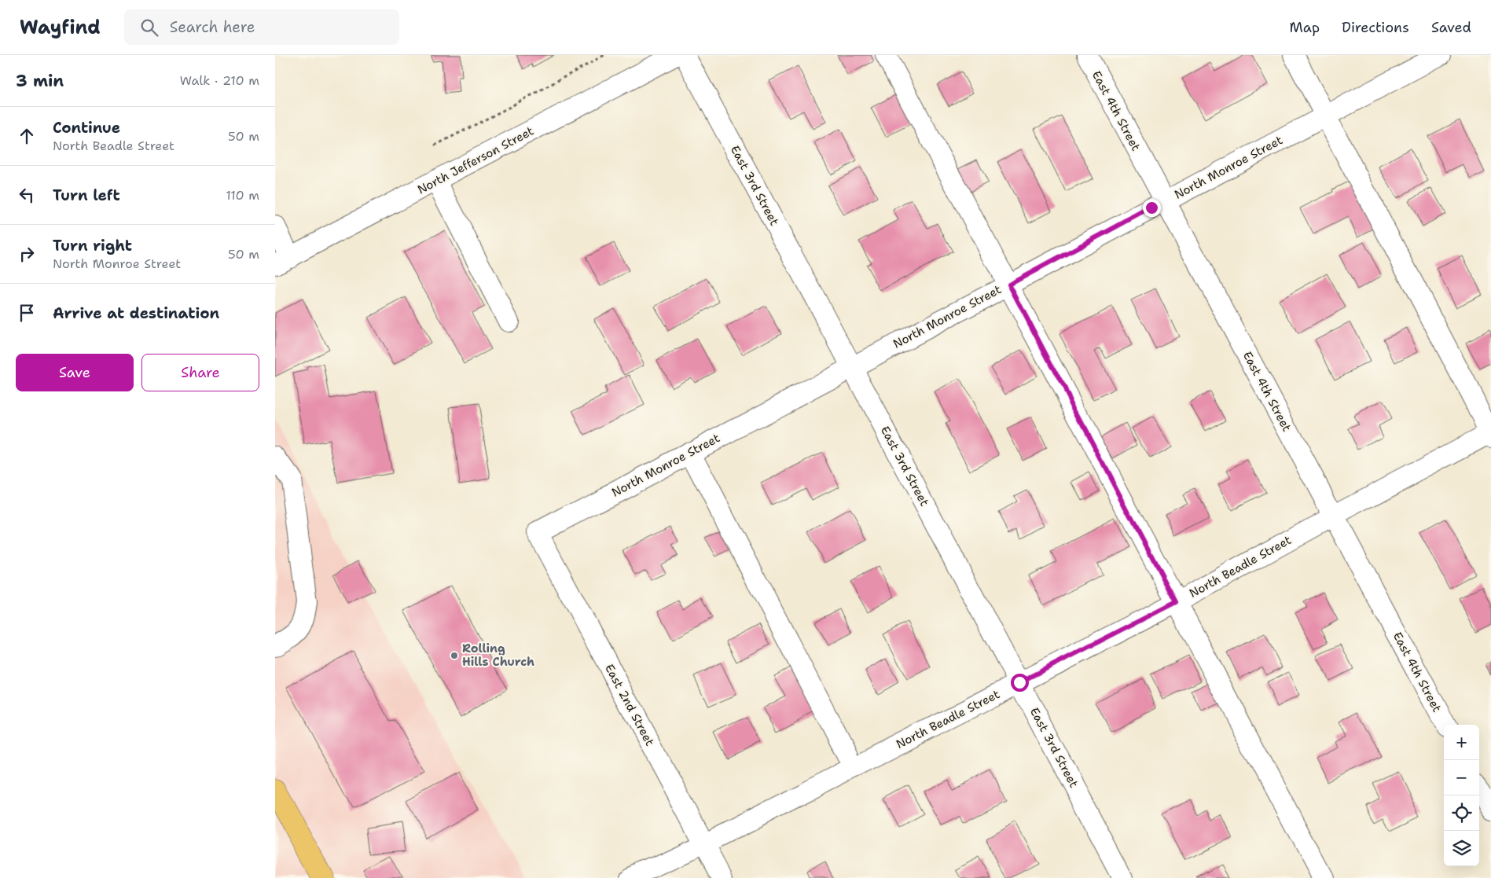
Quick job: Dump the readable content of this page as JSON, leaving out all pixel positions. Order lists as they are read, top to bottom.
{
  "streets": {
    "street": [
      "East 4th Street",
      "North Jefferson Street",
      "North Monroe Street",
      "East 3rd Street",
      "North Beadle Street",
      "East 2nd Street"
    ]
  },
  "crossings": [
    ["East 4th Street", "North Monroe Street"],
    ["East 4th Street", "North Beadle Street"],
    ["North Monroe Street", "East 3rd Street"],
    ["North Monroe Street", "East 2nd Street"],
    ["East 3rd Street", "North Beadle Street"],
    ["North Beadle Street", "East 2nd Street"]
  ],
  "places": ["Rolling Hills Church"],
  "page": {
    "header": "Wayfind",
    "search": "Search here",
    "nav": ["Map", "Directions", "Saved"],
    "heading": ["3 min", "Walk · 210 m"],
    "list": [
      ["Continue", "North Beadle Street", "50 m"],
      ["Turn left", "110 m"],
      ["Turn right", "North Monroe Street", "50 m"],
      "Arrive at destination"
    ],
    "buttons": ["Save", "Share"],
    "map_buttons": ["+", "−"]
  }
}
